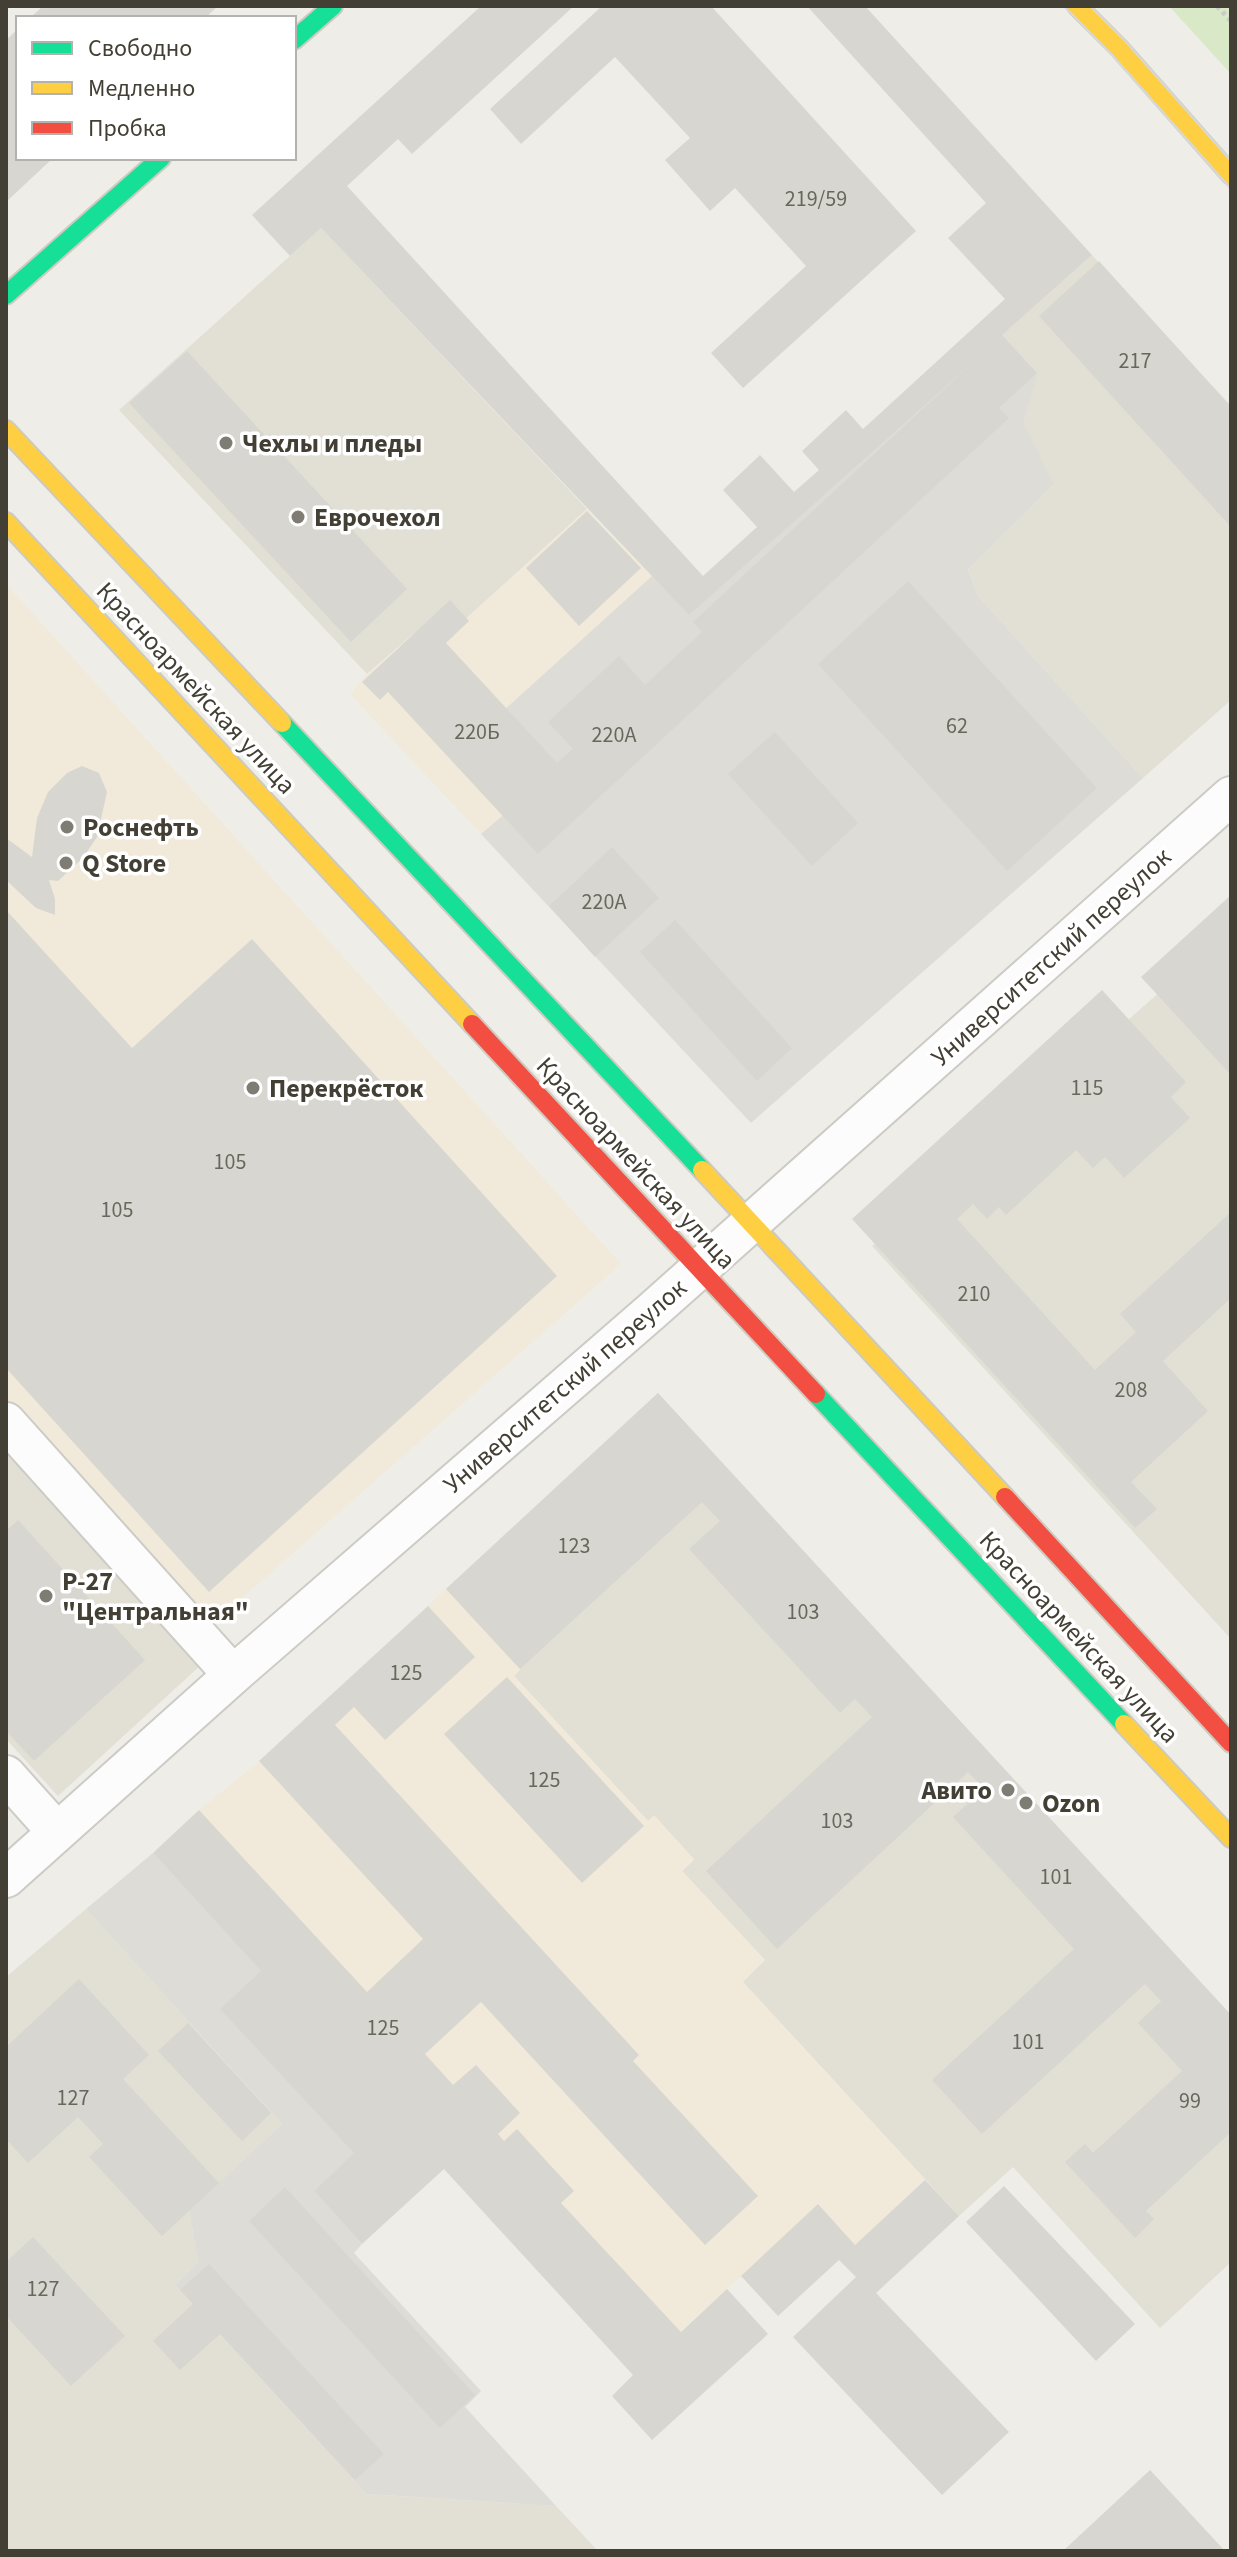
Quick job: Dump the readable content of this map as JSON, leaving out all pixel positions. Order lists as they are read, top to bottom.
{
  "streets": {
    "main road": ["Красноармейская улица"],
    "street": ["Университетский переулок"]
  },
  "crossings": [
    ["Красноармейская улица", "Университетский переулок"]
  ],
  "places": [
    "Чехлы и пледы",
    "Еврочехол",
    "Роснефть",
    "Q Store",
    "Перекрёсток",
    "Р-27 \"Центральная\"",
    "Авито",
    "Ozon"
  ],
  "house_numbers": [
    "219/59",
    "217",
    "62",
    "220Б",
    "220А",
    "220А",
    "115",
    "105",
    "105",
    "210",
    "208",
    "123",
    "103",
    "125",
    "125",
    "103",
    "101",
    "125",
    "101",
    "127",
    "99",
    "127"
  ],
  "legend": ["Свободно", "Медленно", "Пробка"]
}
